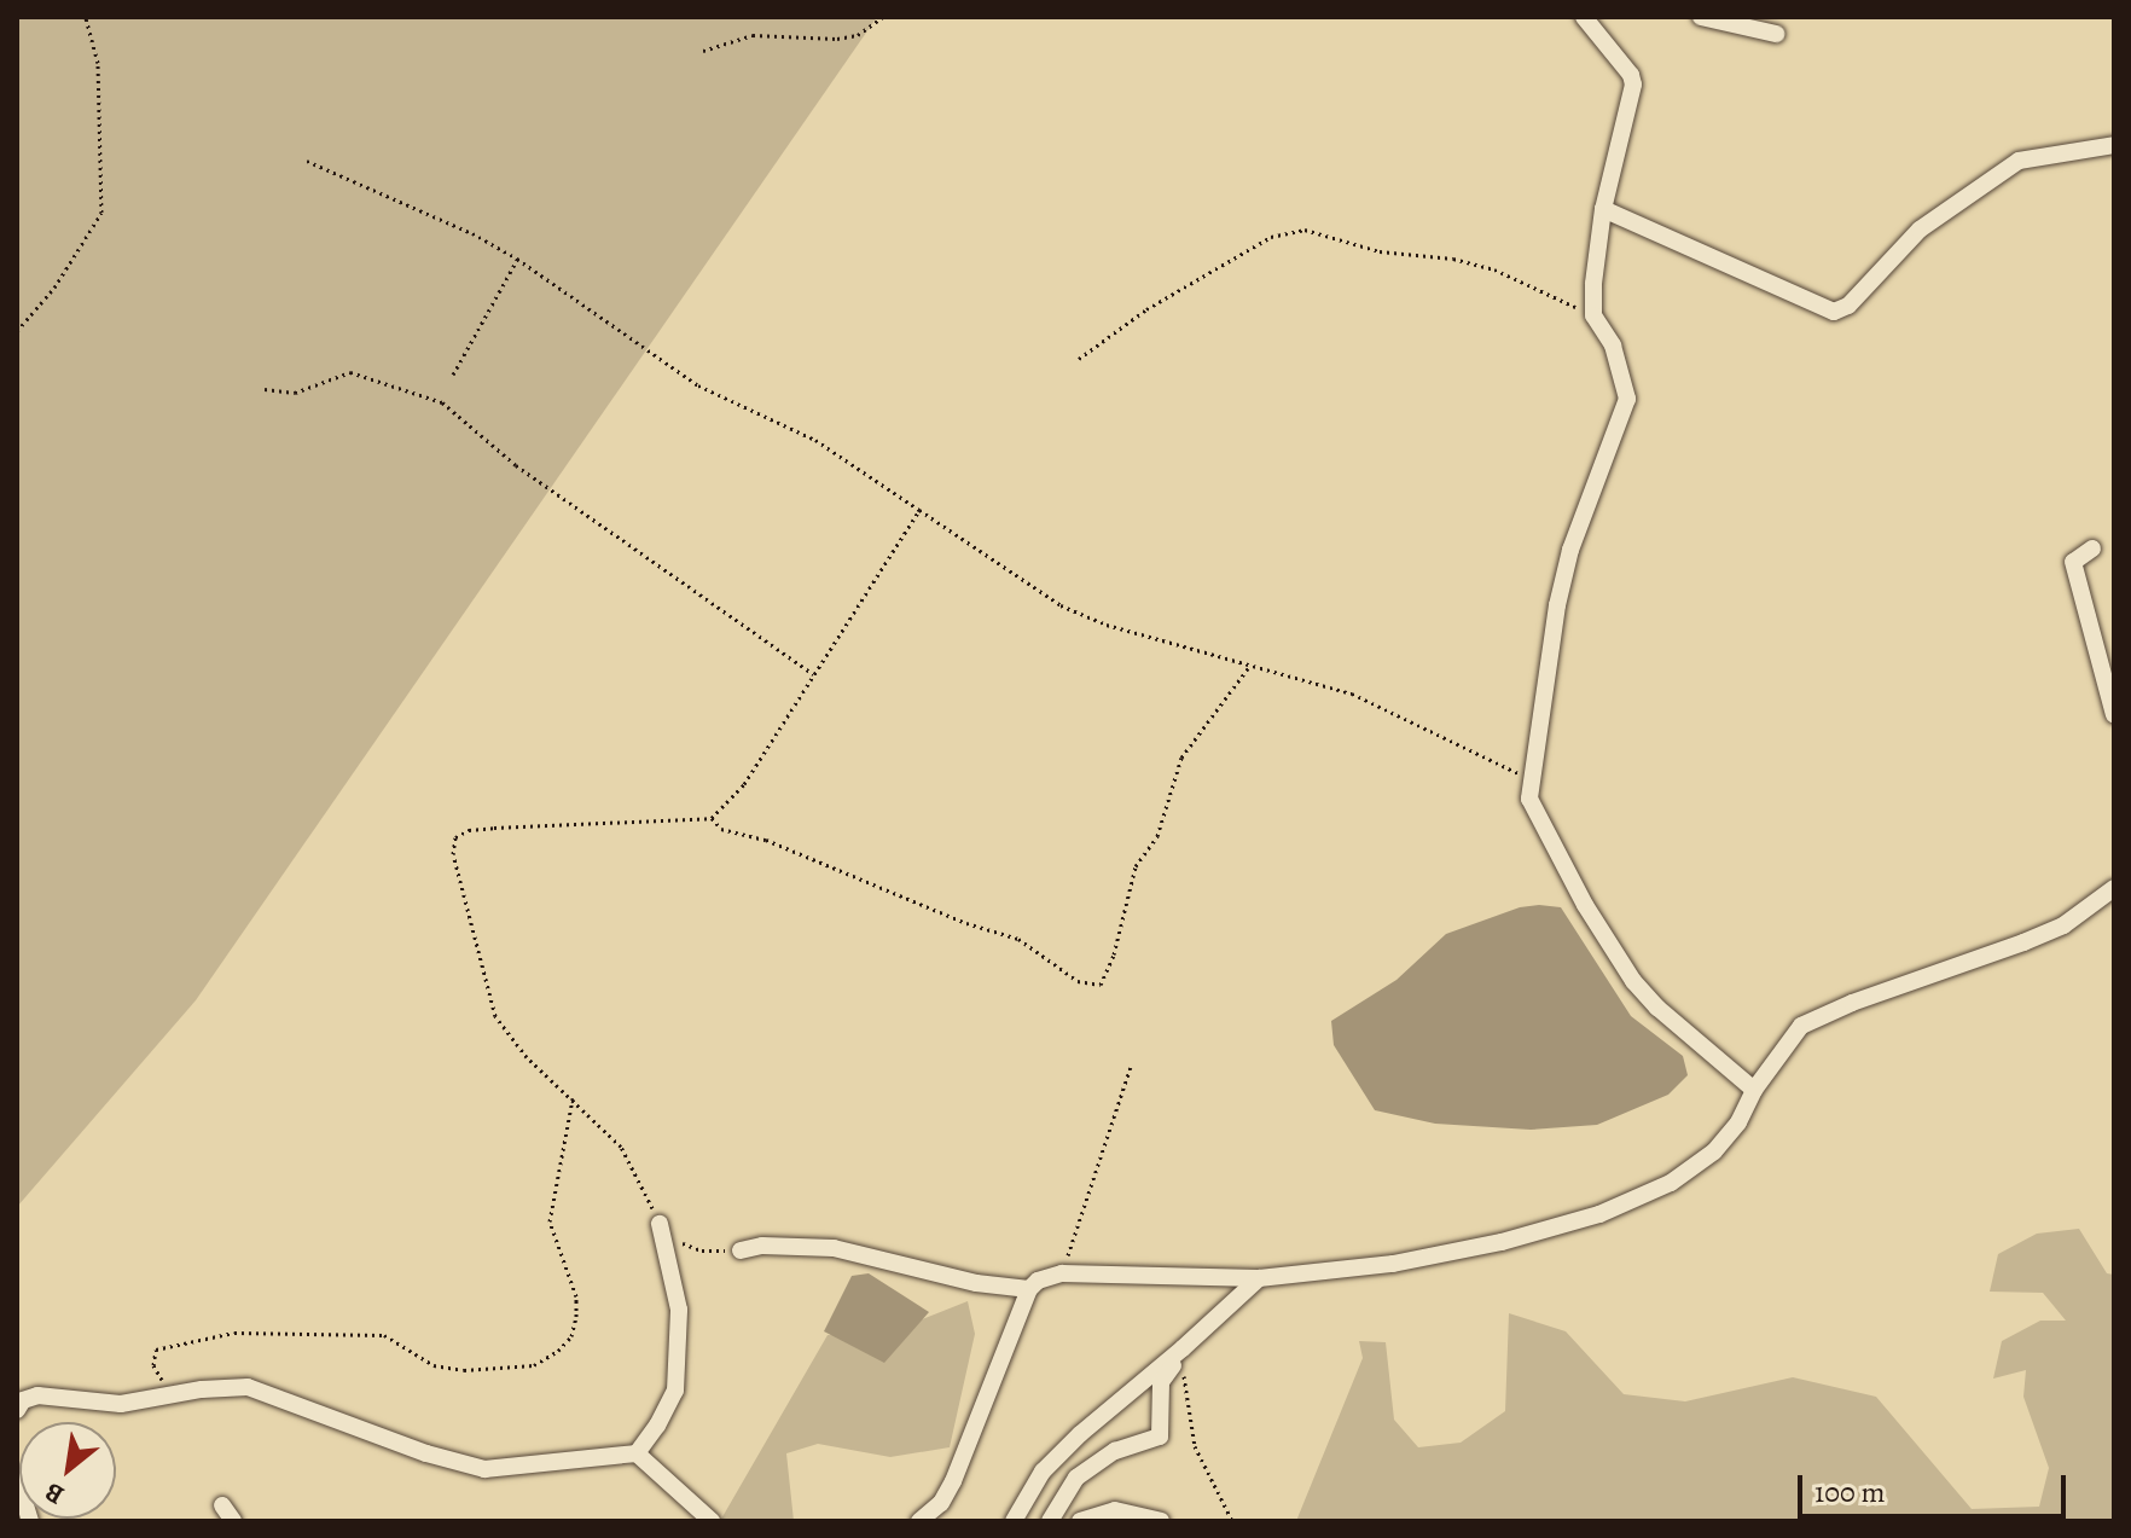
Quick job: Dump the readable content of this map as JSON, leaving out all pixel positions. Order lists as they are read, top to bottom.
{
  "scale_bar": "100 m",
  "north": "bottom left"
}
